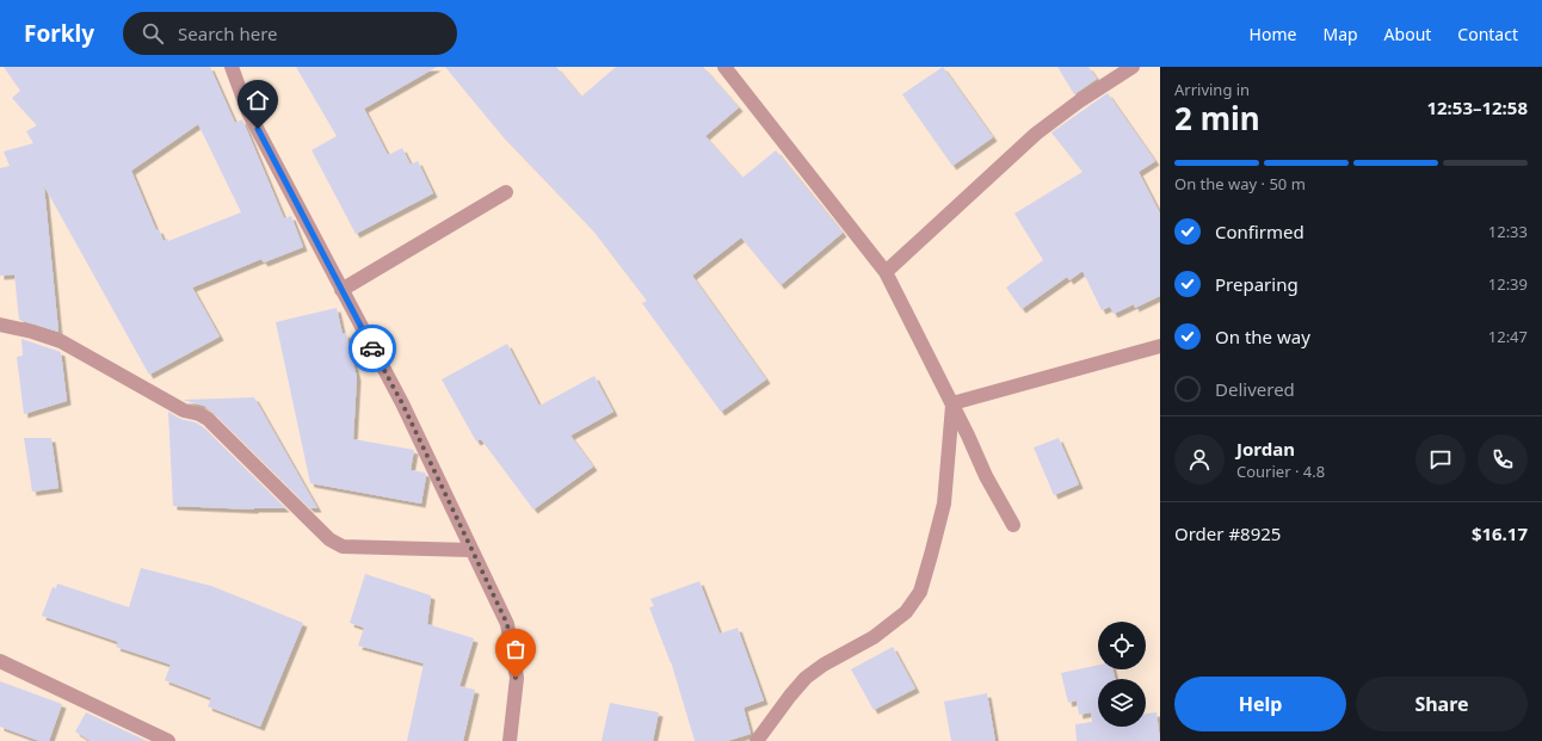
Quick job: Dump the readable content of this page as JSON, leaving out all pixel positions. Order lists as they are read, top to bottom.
{
  "page": {
    "header": "Forkly",
    "search": "Search here",
    "nav": [
      "Home",
      "Map",
      "About",
      "Contact"
    ],
    "heading": ["2 min", "Arriving in", "12:53–12:58"],
    "panel": [
      "Jordan",
      "Courier · 4.8",
      "Order #8925",
      "$16.17"
    ],
    "bar": "On the way · 50 m",
    "list": [
      ["Confirmed", "12:33"],
      ["Preparing", "12:39"],
      ["On the way", "12:47"],
      "Delivered"
    ],
    "buttons": ["Help", "Share"]
  }
}
